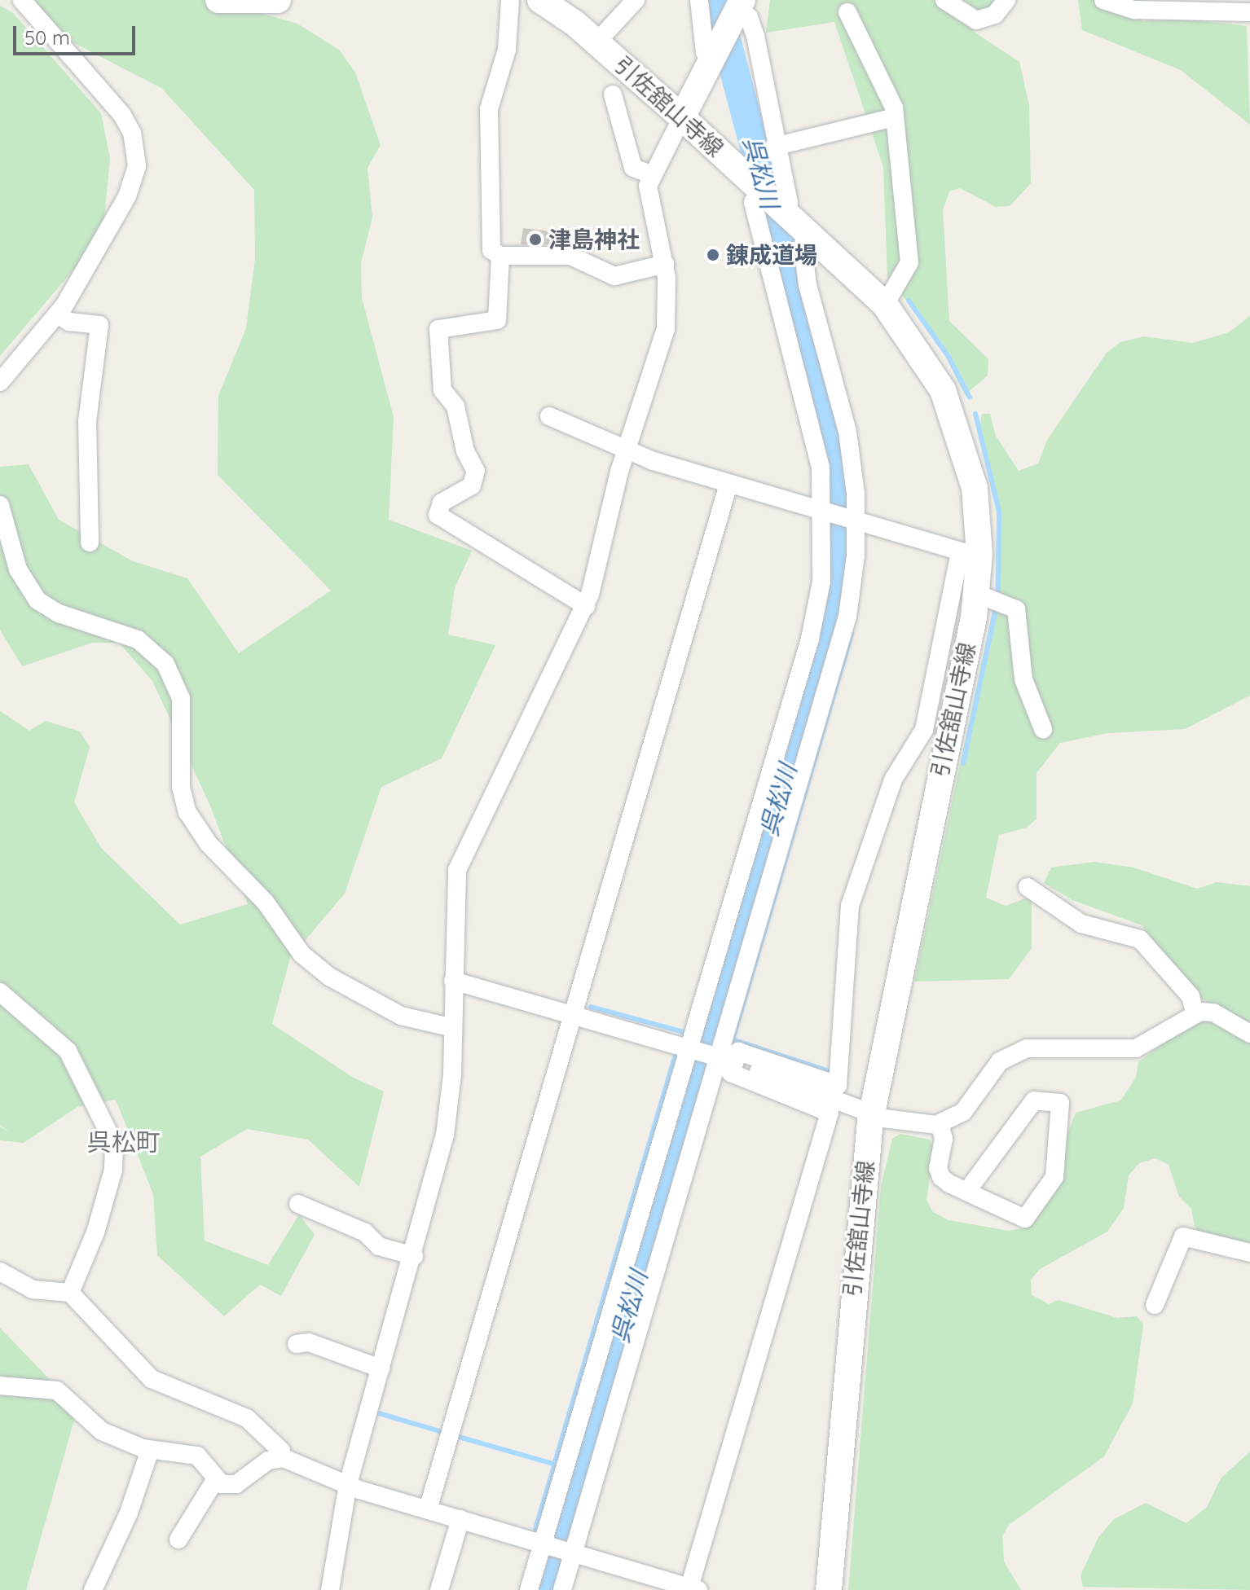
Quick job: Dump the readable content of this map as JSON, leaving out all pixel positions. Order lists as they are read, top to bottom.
{
  "streets": {
    "main road": ["引佐舘山寺線"]
  },
  "districts": ["呉松町"],
  "water": ["呉松川"],
  "places": ["津島神社", "錬成道場"],
  "scale_bar": "50 m"
}
